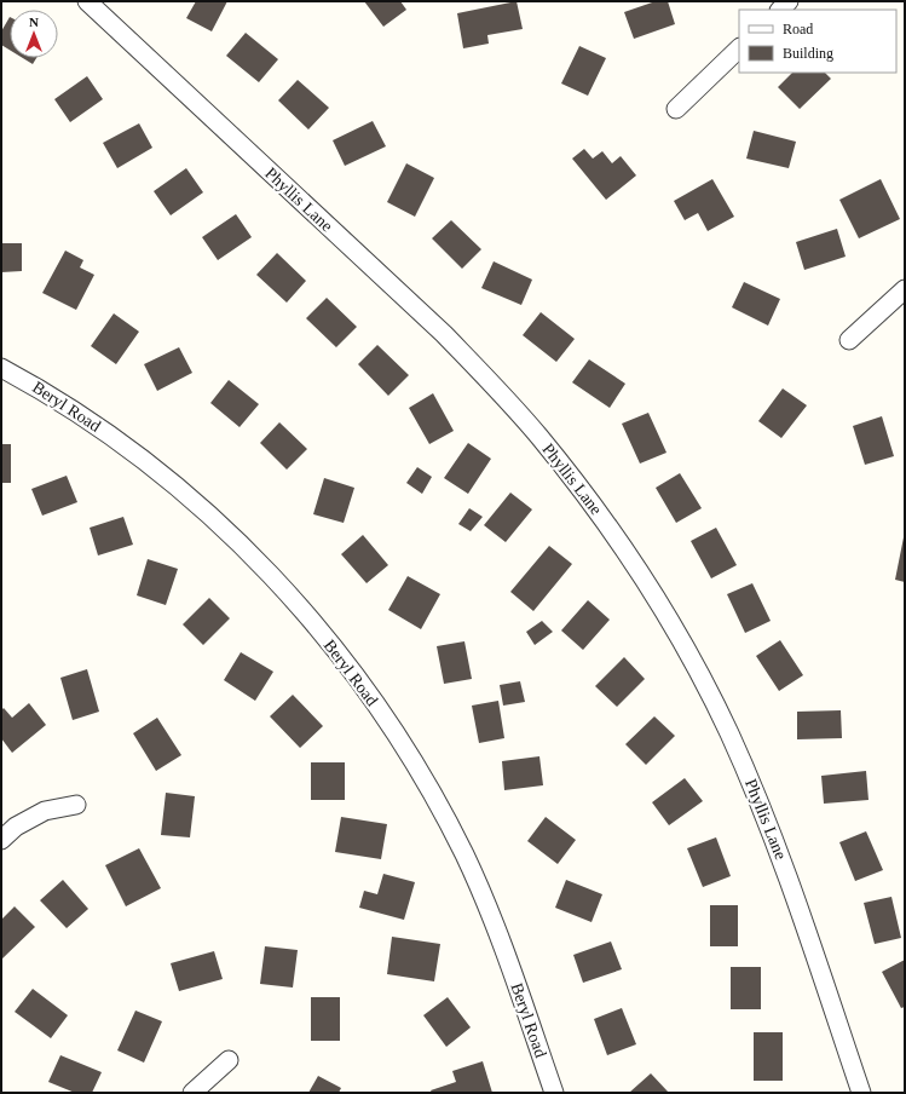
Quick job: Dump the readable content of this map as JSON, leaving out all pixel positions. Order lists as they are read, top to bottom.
{
  "streets": {
    "street": ["Phyllis Lane", "Beryl Road"]
  },
  "legend": ["Road", "Building"],
  "north": "top"
}
